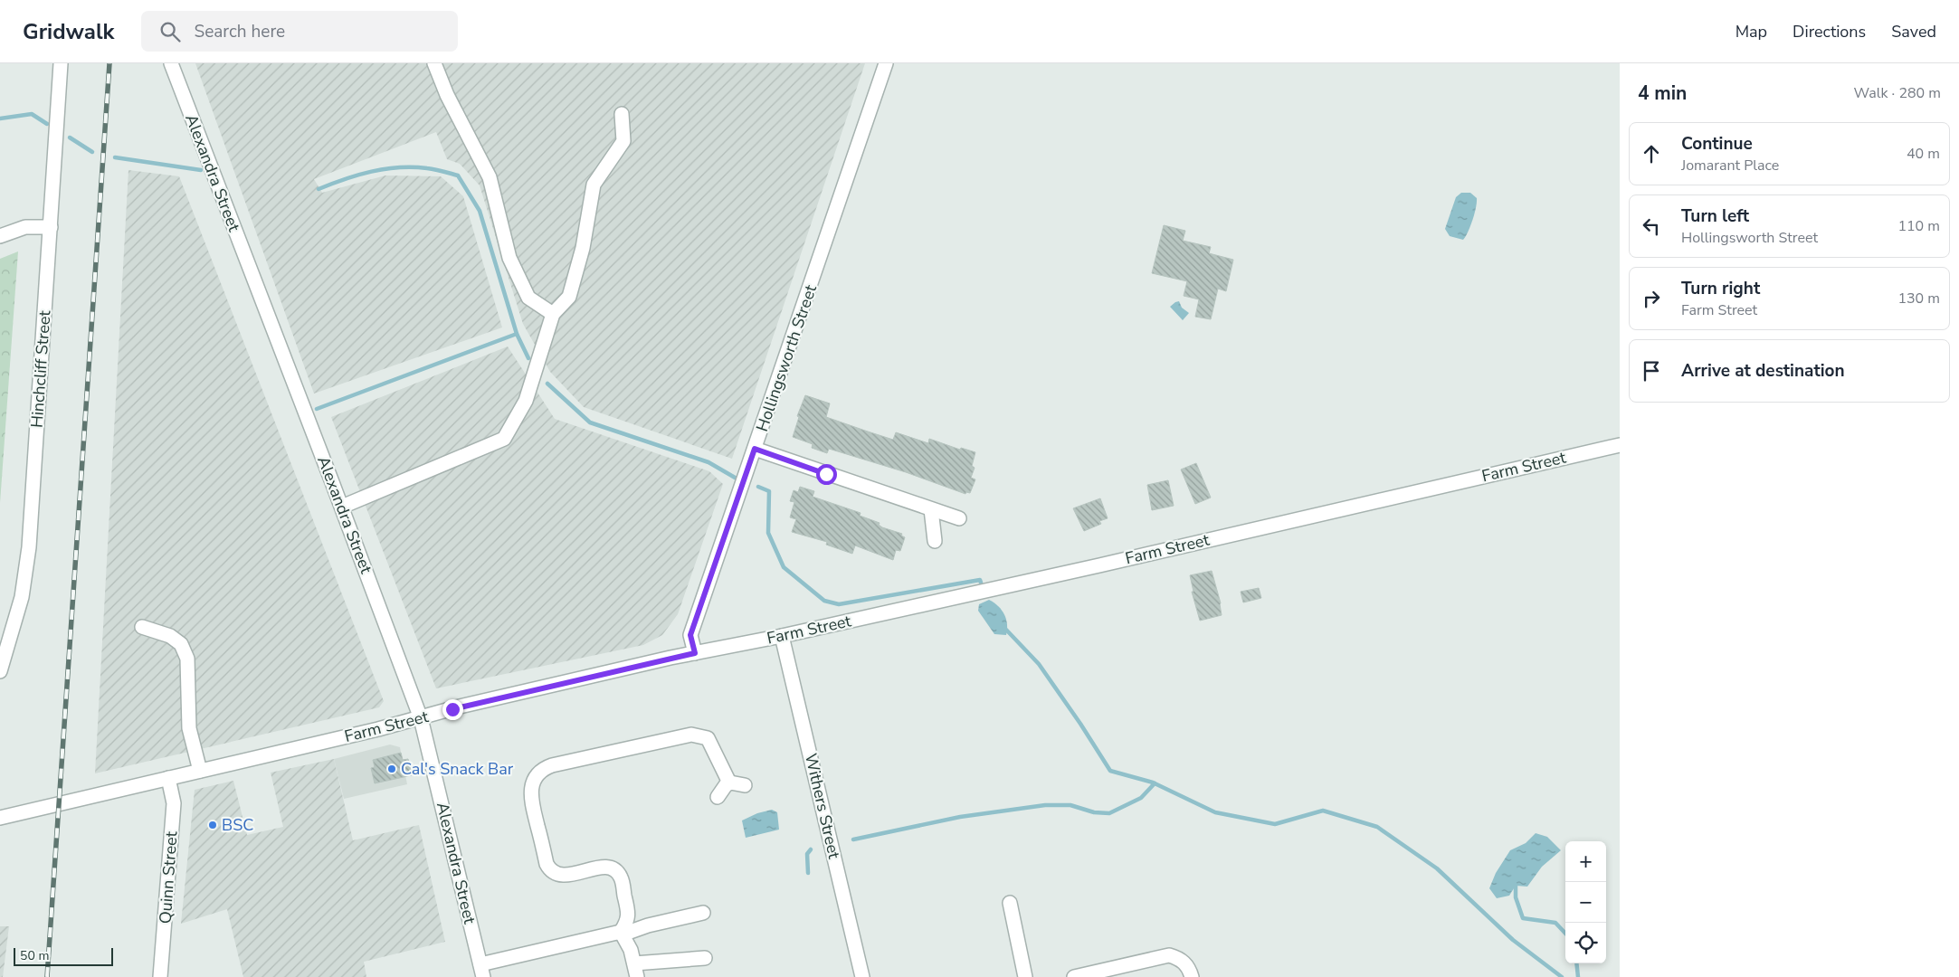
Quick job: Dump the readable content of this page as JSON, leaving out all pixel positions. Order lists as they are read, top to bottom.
{
  "streets": {
    "street": [
      "Alexandra Street",
      "Hollingsworth Street",
      "Hinchcliff Street",
      "Farm Street",
      "Withers Street",
      "Quinn Street"
    ]
  },
  "crossings": [
    ["Alexandra Street", "Farm Street"],
    ["Hollingsworth Street", "Farm Street"],
    ["Farm Street", "Withers Street"],
    ["Farm Street", "Quinn Street"]
  ],
  "places": ["Cal's Snack Bar", "BSC"],
  "scale_bar": "50 m",
  "page": {
    "header": "Gridwalk",
    "search": "Search here",
    "nav": ["Map", "Directions", "Saved"],
    "heading": ["4 min", "Walk · 280 m"],
    "list": [
      ["Continue", "Jomarant Place", "40 m"],
      ["Turn left", "Hollingsworth Street", "110 m"],
      ["Turn right", "Farm Street", "130 m"],
      "Arrive at destination"
    ],
    "map_buttons": ["+", "−"],
    "scale": "50 m"
  }
}
